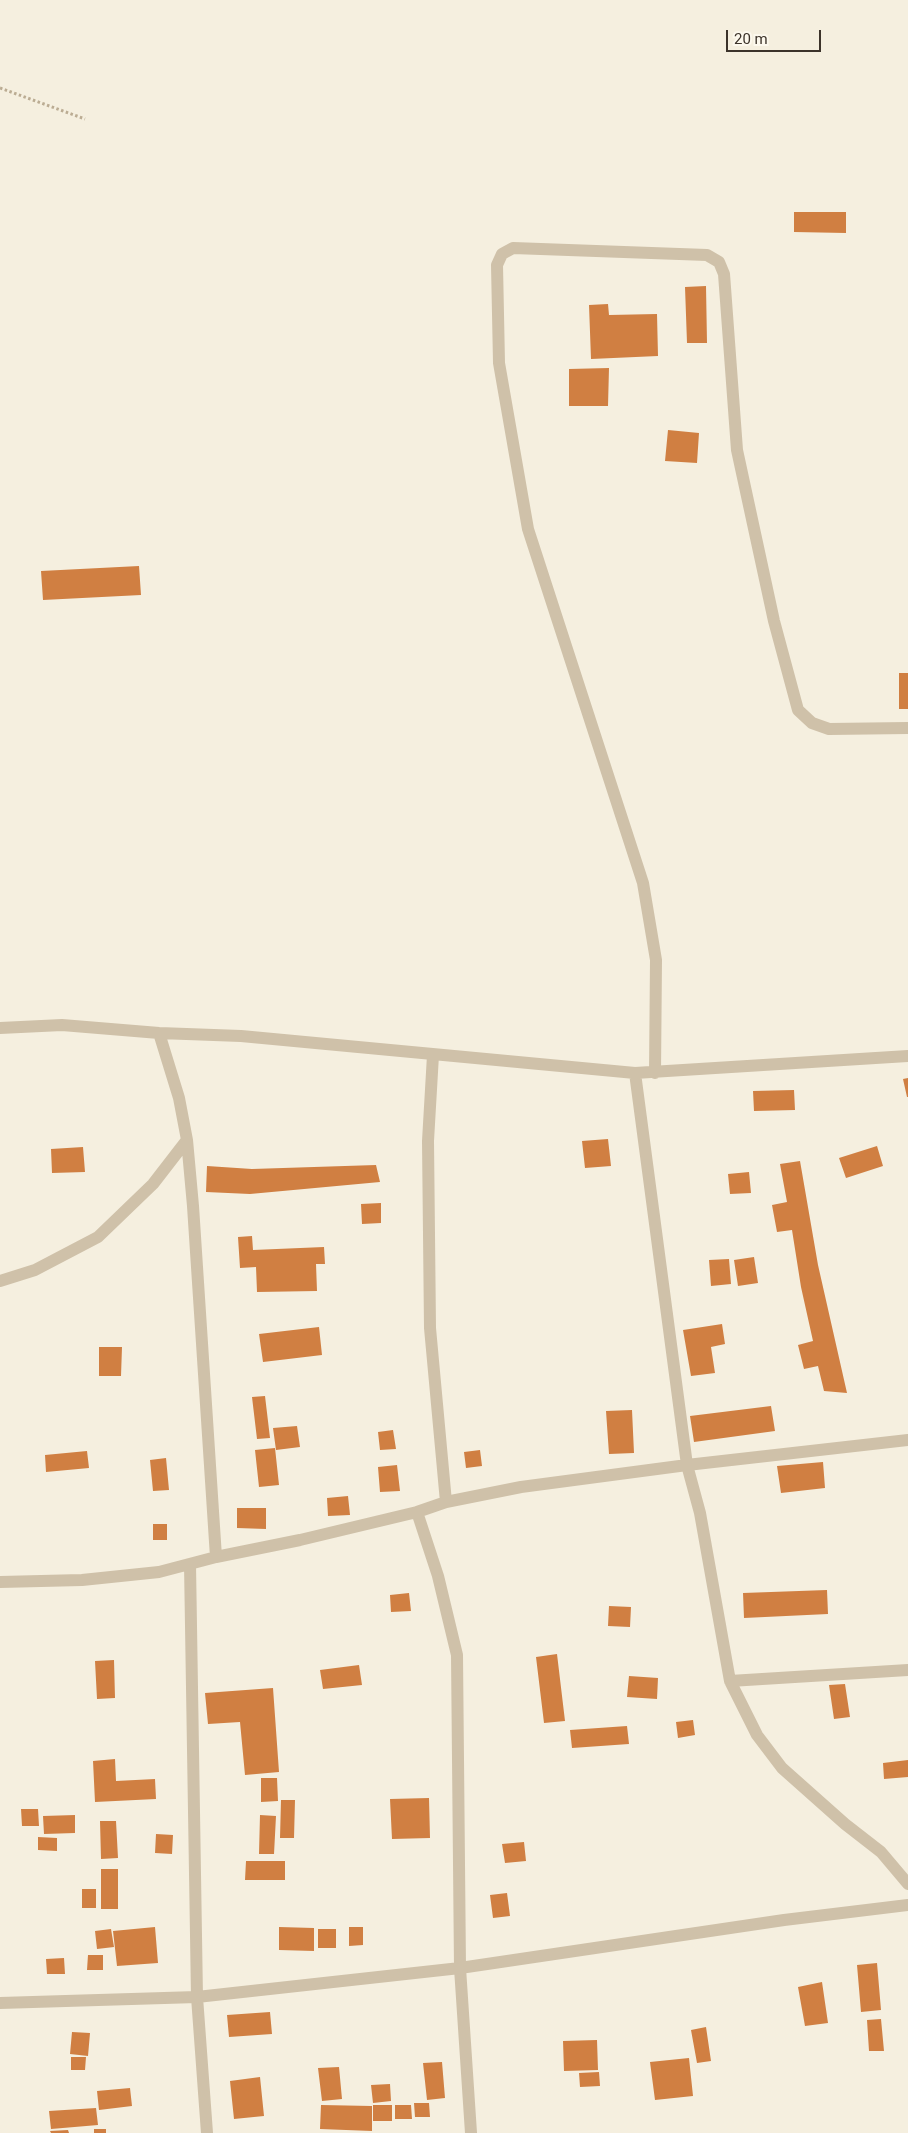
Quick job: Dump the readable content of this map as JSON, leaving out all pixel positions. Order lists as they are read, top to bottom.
{
  "scale_bar": "20 m"
}
